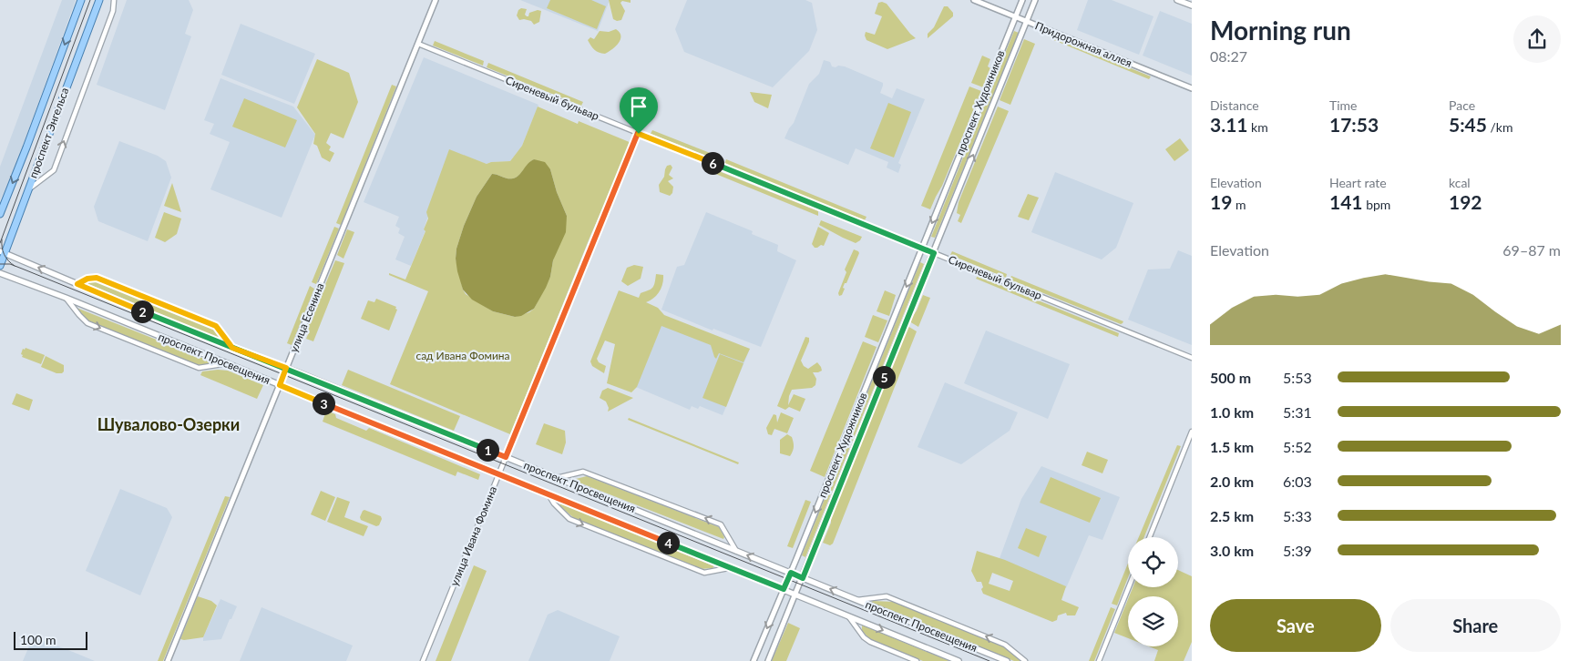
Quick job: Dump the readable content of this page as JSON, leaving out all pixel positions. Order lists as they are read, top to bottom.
{
  "streets": {
    "main road": ["проспект Энгельса", "проспект Просвещения"],
    "street": [
      "Придорожная аллея",
      "Сиреневый бульвар",
      "проспект Художников",
      "улица Есенина",
      "улица Ивана Фомина"
    ]
  },
  "crossings": [
    ["Придорожная аллея", "проспект Художников"],
    ["Сиреневый бульвар", "проспект Художников"],
    ["Сиреневый бульвар", "улица Есенина"],
    ["Сиреневый бульвар", "улица Ивана Фомина"],
    ["проспект Художников", "проспект Просвещения"],
    ["проспект Энгельса", "проспект Просвещения"],
    ["улица Есенина", "проспект Просвещения"],
    ["проспект Просвещения", "улица Ивана Фомина"]
  ],
  "districts": ["Шувалово-Озерки"],
  "parks": ["сад Ивана Фомина"],
  "scale_bar": "100 m",
  "page": {
    "heading": ["Morning run", "08:27"],
    "stats": [
      ["Distance", "3.11 km"],
      ["Time", "17:53"],
      ["Pace", "5:45 /km"],
      ["Elevation", "19 m"],
      ["Heart rate", "141 bpm"],
      ["kcal", "192"]
    ],
    "pins": [
      "6",
      "2",
      "5",
      "3",
      "1",
      "4"
    ],
    "chart": ["Elevation", "69–87 m"],
    "list": [
      {
        "name": "500 m",
        "note": "5:53"
      },
      {
        "name": "1.0 km",
        "note": "5:31"
      },
      {
        "name": "1.5 km",
        "note": "5:52"
      },
      {
        "name": "2.0 km",
        "note": "6:03"
      },
      {
        "name": "2.5 km",
        "note": "5:33"
      },
      {
        "name": "3.0 km",
        "note": "5:39"
      }
    ],
    "buttons": ["Save", "Share"],
    "scale": "100 m"
  }
}
